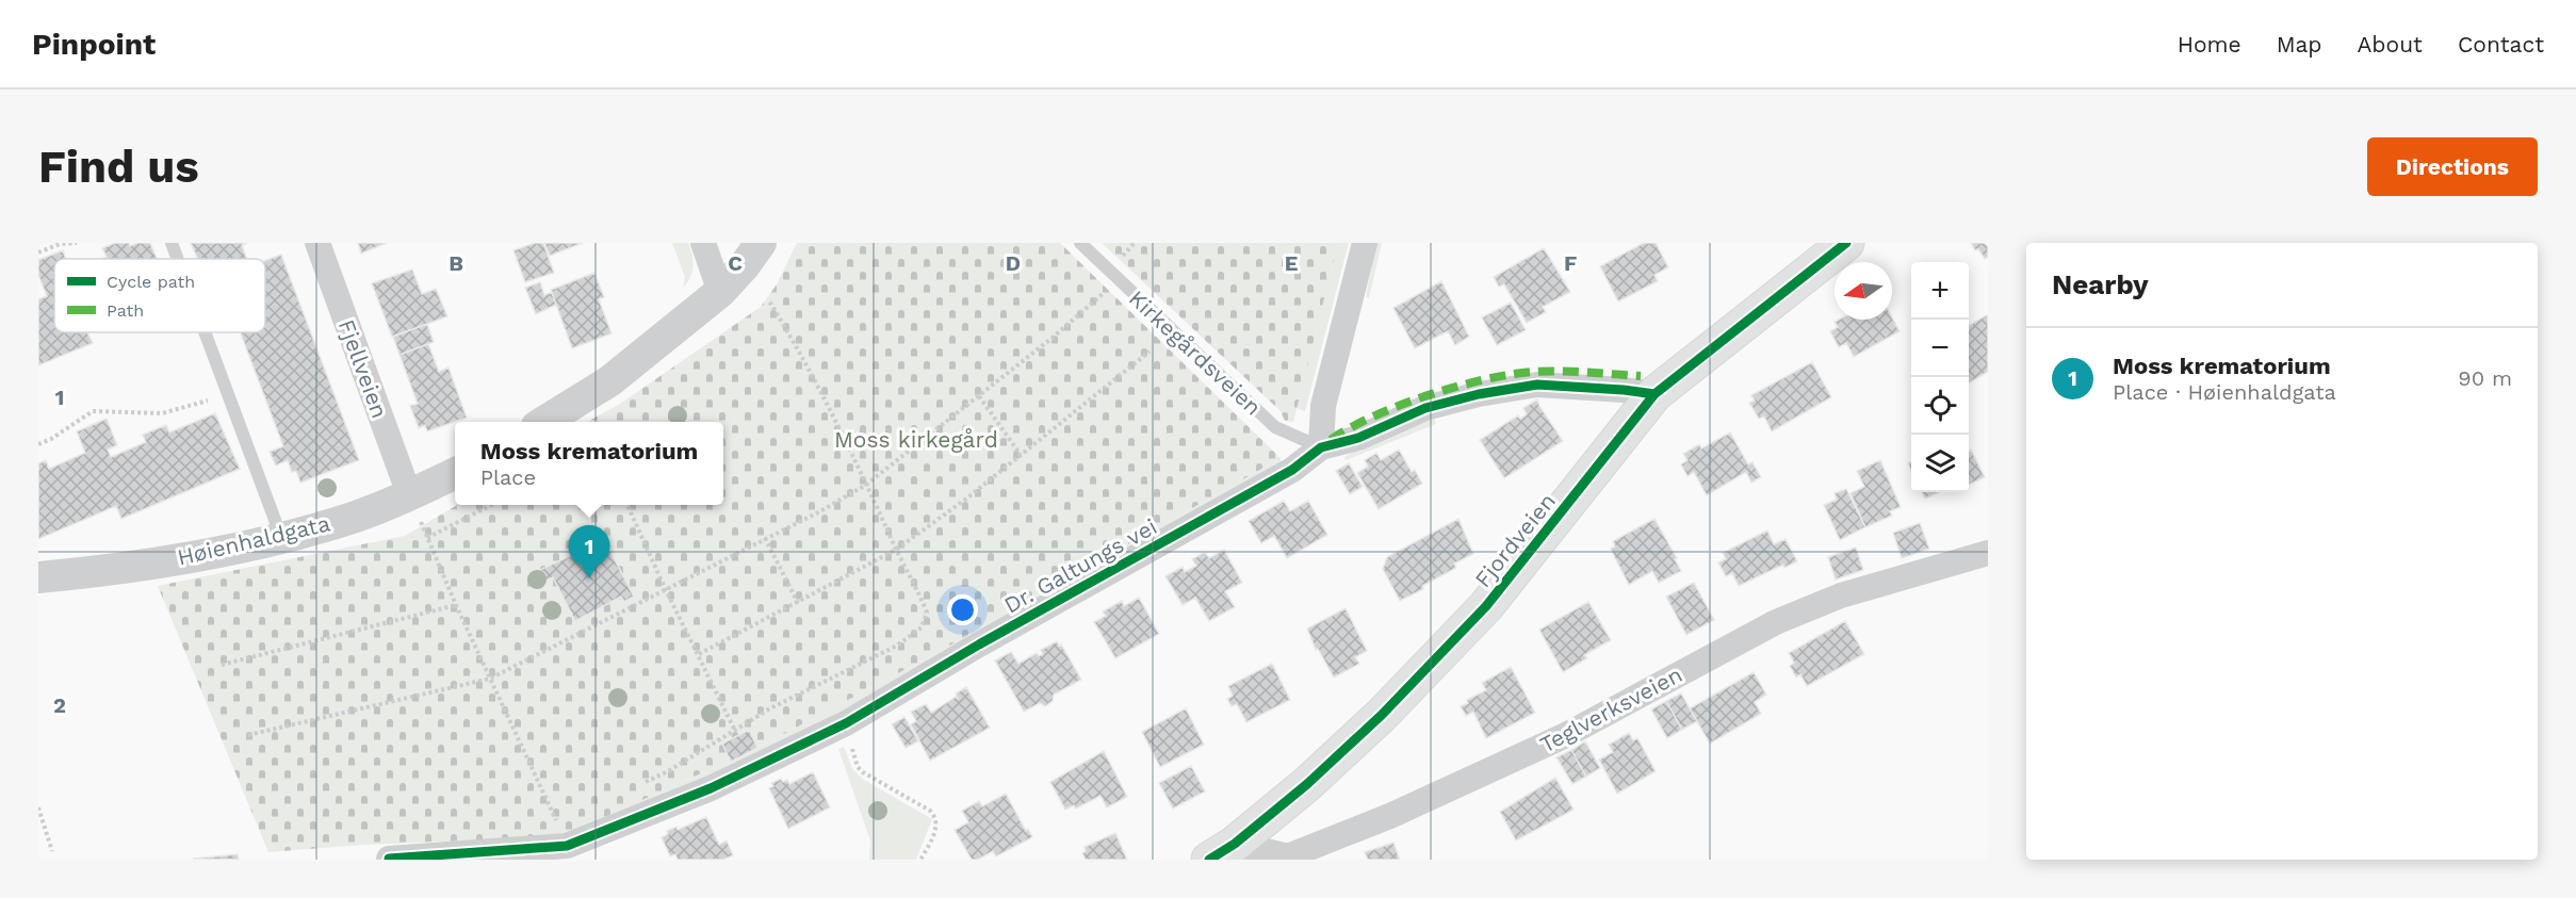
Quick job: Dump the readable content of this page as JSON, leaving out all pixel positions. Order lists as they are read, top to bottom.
{
  "streets": {
    "main road": ["Fjordveien"],
    "street": [
      "Fjellveien",
      "Høienhaldgata",
      "Dr. Galtungs vei",
      "Teglverksveien"
    ],
    "lane": ["Kirkegårdsveien"]
  },
  "crossings": [
    ["Kirkegårdsveien", "Dr. Galtungs vei"],
    ["Fjellveien", "Høienhaldgata"],
    ["Fjordveien", "Dr. Galtungs vei"],
    ["Fjordveien", "Teglverksveien"]
  ],
  "parks": ["Moss kirkegård"],
  "legend": ["Cycle path", "Path"],
  "north": "left",
  "page": {
    "header": "Pinpoint",
    "nav": [
      "Home",
      "Map",
      "About",
      "Contact"
    ],
    "buttons": "Directions",
    "title": "Find us",
    "heading": "Nearby",
    "map_buttons": ["+", "−"],
    "list": [
      {
        "mark": "1",
        "name": "Moss krematorium",
        "note": "Place · Høienhaldgata",
        "value": "90 m"
      }
    ],
    "popup": ["Moss krematorium", "Place"],
    "pins": "1"
  },
  "grid": {
    "columns": [
      "B",
      "C",
      "D",
      "E",
      "F"
    ],
    "rows": ["1", "2"]
  }
}
